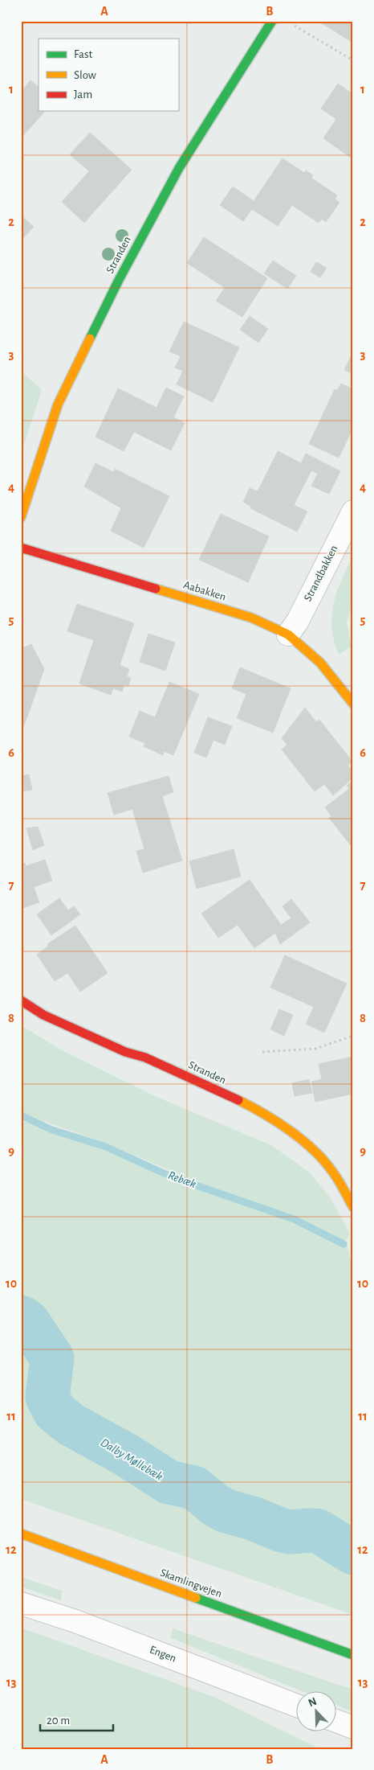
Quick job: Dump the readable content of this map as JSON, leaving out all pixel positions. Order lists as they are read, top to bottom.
{
  "streets": {
    "street": [
      "Stranden",
      "Strandbakken",
      "Aabakken",
      "Skamlingvejen",
      "Engen"
    ]
  },
  "crossings": [
    ["Strandbakken", "Aabakken"]
  ],
  "water": ["Rebæk", "Dalby Møllebæk"],
  "legend": ["Fast", "Slow", "Jam"],
  "scale_bar": "20 m",
  "north": "top left",
  "grid": {
    "columns": ["A", "B"],
    "rows": [
      "1",
      "2",
      "3",
      "4",
      "5",
      "6",
      "7",
      "8",
      "9",
      "10",
      "11",
      "12",
      "13"
    ]
  }
}
